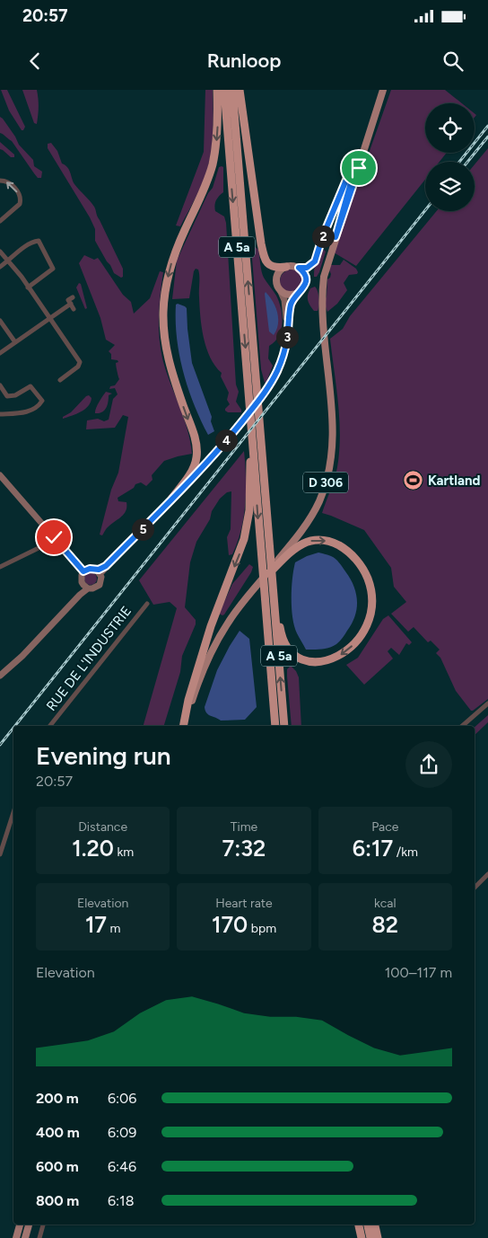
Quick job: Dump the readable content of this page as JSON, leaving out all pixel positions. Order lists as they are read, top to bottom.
{
  "streets": {
    "highway": ["A 5a"],
    "main road": ["D 306"],
    "street": ["RUE DE L'INDUSTRIE"]
  },
  "places": {
    "sports": ["Kartland"]
  },
  "page": {
    "status": "20:57",
    "header": "Runloop",
    "pins": [
      "2",
      "3",
      "4",
      "5"
    ],
    "heading": ["Evening run", "20:57"],
    "stats": [
      ["Distance", "1.20 km"],
      ["Time", "7:32"],
      ["Pace", "6:17 /km"],
      ["Elevation", "17 m"],
      ["Heart rate", "170 bpm"],
      ["kcal", "82"]
    ],
    "chart": ["Elevation", "100–117 m"],
    "list": [
      {
        "name": "200 m",
        "note": "6:06"
      },
      {
        "name": "400 m",
        "note": "6:09"
      },
      {
        "name": "600 m",
        "note": "6:46"
      },
      {
        "name": "800 m",
        "note": "6:18"
      }
    ]
  }
}
